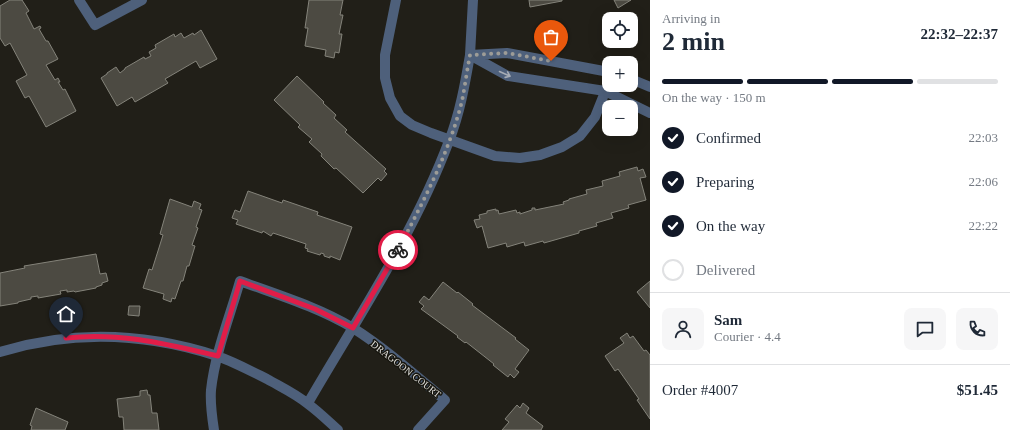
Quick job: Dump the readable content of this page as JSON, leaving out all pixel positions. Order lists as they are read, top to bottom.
{
  "streets": {
    "street": ["DRAGOON COURT"]
  },
  "page": {
    "heading": ["2 min", "Arriving in", "22:32–22:37"],
    "panel": [
      "Sam",
      "Courier · 4.4",
      "Order #4007",
      "$51.45"
    ],
    "map_buttons": ["+", "−"],
    "bar": "On the way · 150 m",
    "list": [
      ["Confirmed", "22:03"],
      ["Preparing", "22:06"],
      ["On the way", "22:22"],
      "Delivered"
    ]
  }
}
